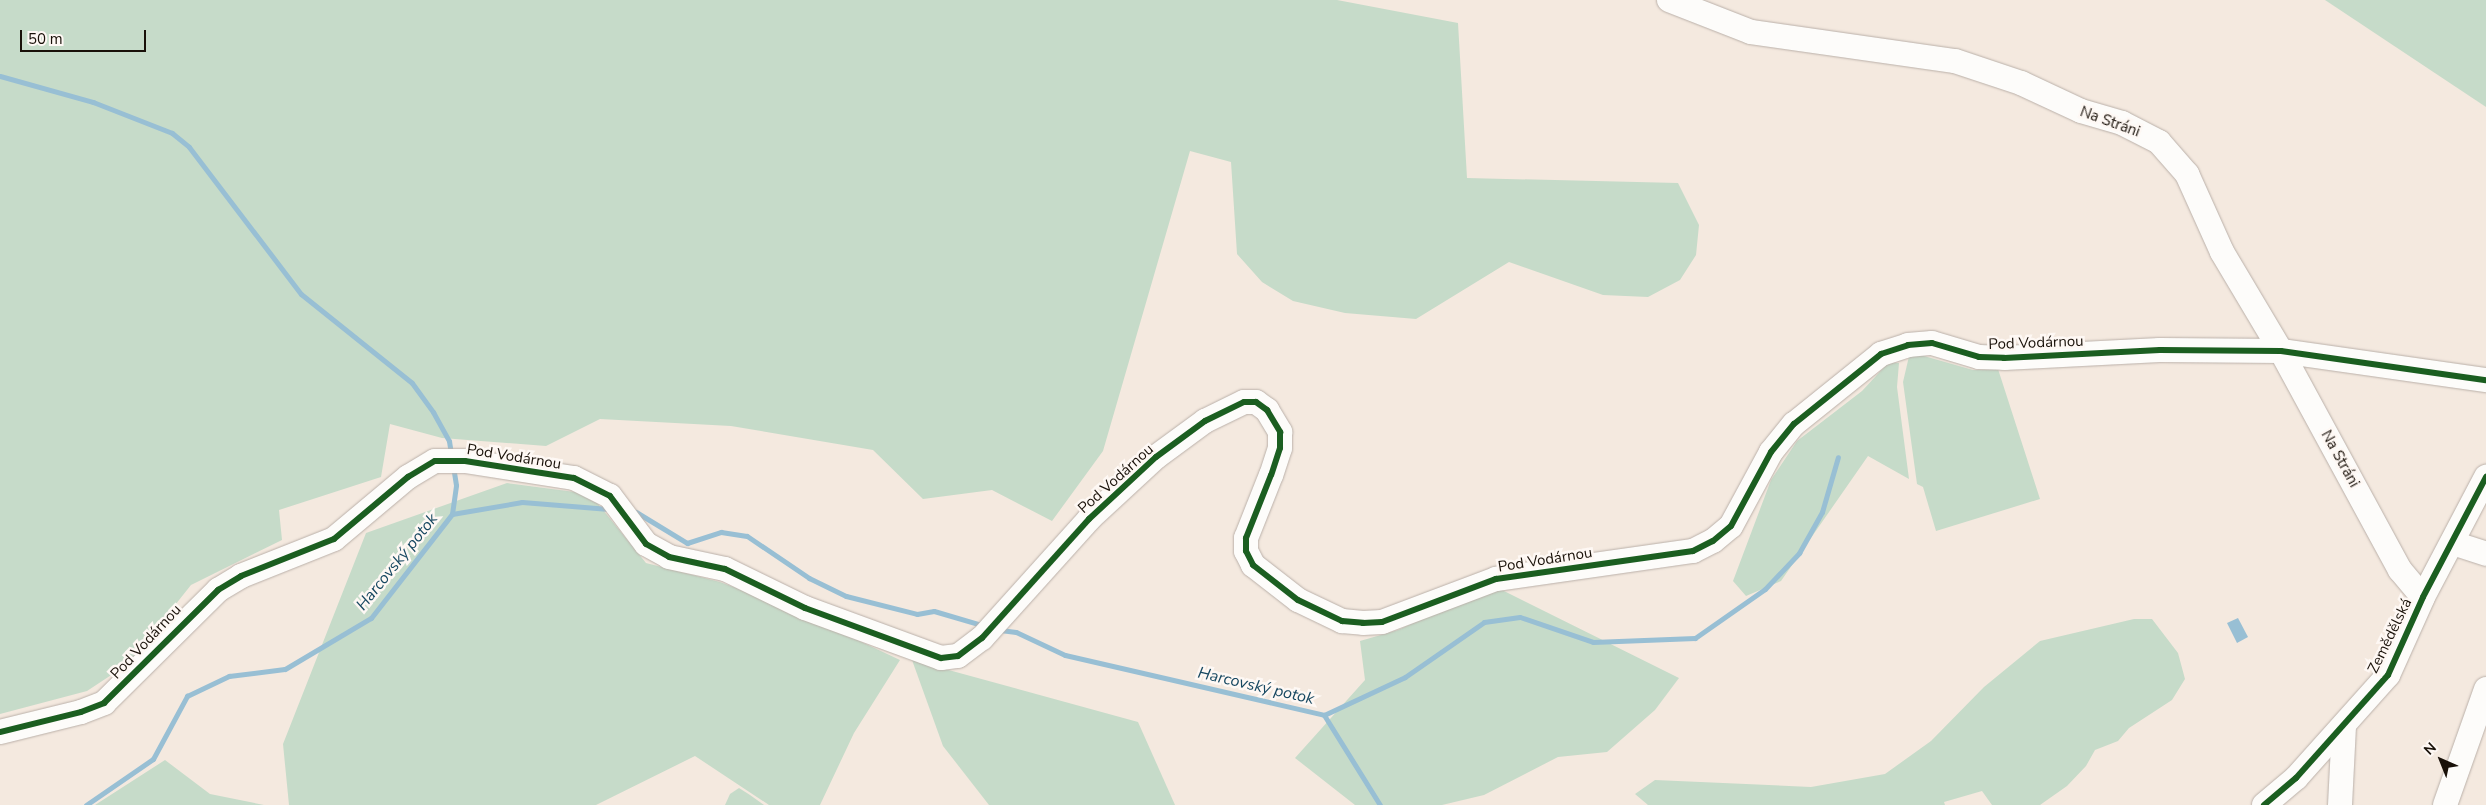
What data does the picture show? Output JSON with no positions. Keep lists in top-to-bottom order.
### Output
{
  "streets": {
    "street": ["Na Stráni", "Pod Vodárnou", "Zemědělská"]
  },
  "crossings": [
    ["Na Stráni", "Pod Vodárnou"],
    ["Na Stráni", "Zemědělská"]
  ],
  "water": ["Harcovský potok"],
  "scale_bar": "50 m",
  "north": "top left"
}
